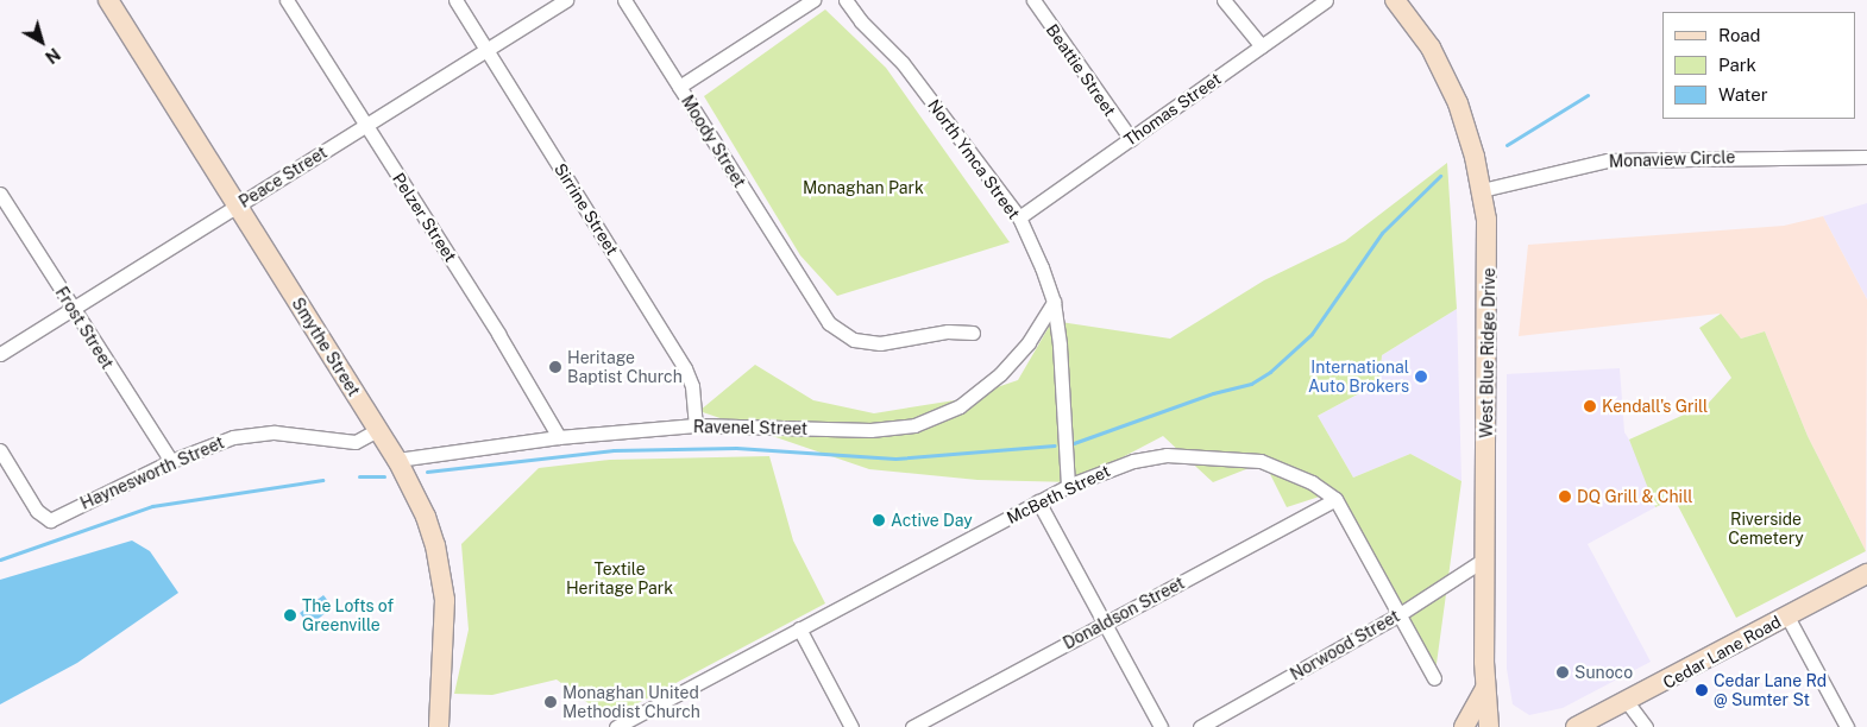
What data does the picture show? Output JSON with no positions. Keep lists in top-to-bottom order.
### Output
{
  "streets": {
    "main road": ["Smythe Street", "West Blue Ridge Drive", "Cedar Lane Road"],
    "street": [
      "Beattie Street",
      "Thomas Street",
      "Moody Street",
      "North Ymca Street",
      "Monaview Circle",
      "Peace Street",
      "Sirrine Street",
      "Pelzer Street",
      "Frost Street",
      "Ravenel Street",
      "Haynesworth Street",
      "McBeth Street",
      "Donaldson Street",
      "Norwood Street"
    ]
  },
  "crossings": [
    ["Beattie Street", "Thomas Street"],
    ["Thomas Street", "North Ymca Street"],
    ["North Ymca Street", "Ravenel Street"],
    ["North Ymca Street", "McBeth Street"],
    ["Monaview Circle", "West Blue Ridge Drive"],
    ["Peace Street", "Sirrine Street"],
    ["Peace Street", "Pelzer Street"],
    ["Peace Street", "Frost Street"],
    ["Peace Street", "Smythe Street"],
    ["Sirrine Street", "Ravenel Street"],
    ["Pelzer Street", "Ravenel Street"],
    ["Frost Street", "Haynesworth Street"],
    ["Smythe Street", "Ravenel Street"],
    ["Smythe Street", "Haynesworth Street"],
    ["West Blue Ridge Drive", "Norwood Street"],
    ["McBeth Street", "Donaldson Street"],
    ["McBeth Street", "Norwood Street"]
  ],
  "parks": ["Monaghan Park", "Riverside Cemetery", "Textile Heritage Park"],
  "places": [
    "Heritage Baptist Church",
    "International Auto Brokers",
    "Kendall's Grill",
    "DQ Grill & Chill",
    "Active Day",
    "The Lofts of Greenville",
    "Sunoco",
    "Cedar Lane Rd @ Sumter St",
    "Monaghan United Methodist Church"
  ],
  "legend": ["Road", "Park", "Water"],
  "north": "bottom right"
}
